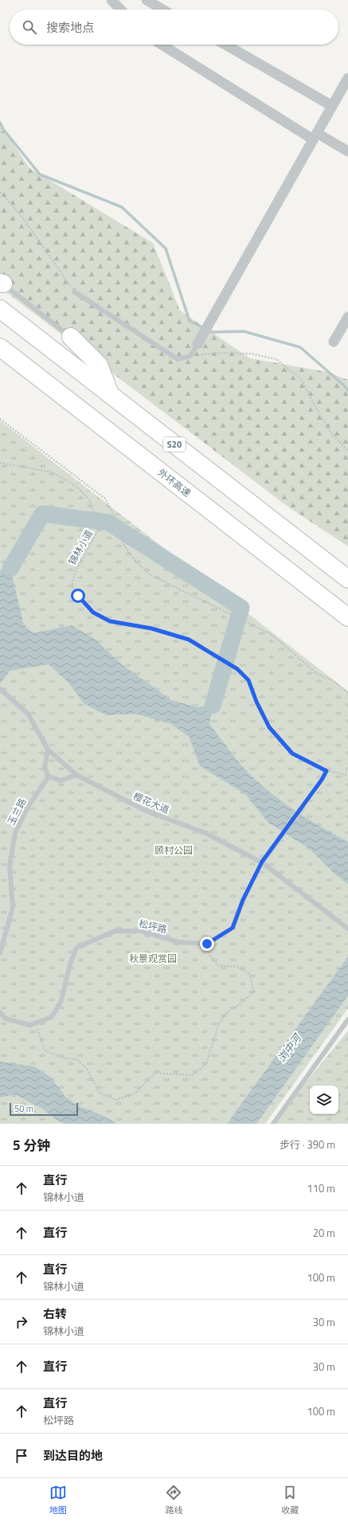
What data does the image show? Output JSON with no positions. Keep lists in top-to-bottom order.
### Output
{
  "streets": {
    "highway": ["S20", "外环高速"],
    "lane": ["樱花大道", "玉兰路", "松坪路"],
    "path": ["锦林小道"]
  },
  "water": ["浏中河"],
  "parks": ["顾村公园", "秋景观赏园"],
  "scale_bar": "50 m",
  "page": {
    "search": "搜索地点",
    "scale": "50 m",
    "heading": ["5 分钟", "步行 · 390 m"],
    "list": [
      ["直行", "锦林小道", "110 m"],
      ["直行", "20 m"],
      ["直行", "锦林小道", "100 m"],
      ["右转", "锦林小道", "30 m"],
      ["直行", "30 m"],
      ["直行", "松坪路", "100 m"],
      "到达目的地"
    ],
    "nav": ["地图", "路线", "收藏"]
  }
}
